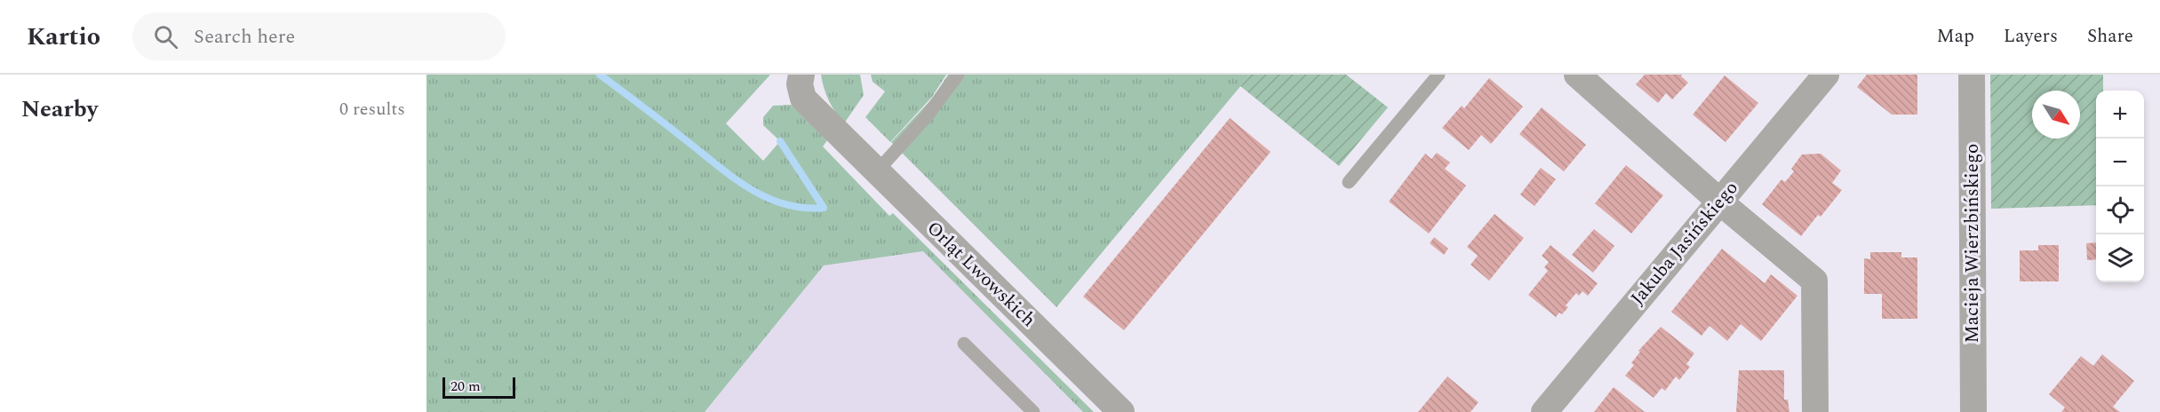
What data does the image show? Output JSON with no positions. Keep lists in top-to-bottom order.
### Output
{
  "streets": {
    "street": ["Jakuba Jasińskiego", "Macieja Wierzbińskiego", "Orląt Lwowskich"]
  },
  "scale_bar": "20 m",
  "north": "bottom right",
  "page": {
    "header": "Kartio",
    "search": "Search here",
    "nav": ["Map", "Layers", "Share"],
    "heading": ["Nearby", "0 results"],
    "map_buttons": ["+", "−"],
    "scale": "20 m"
  }
}
